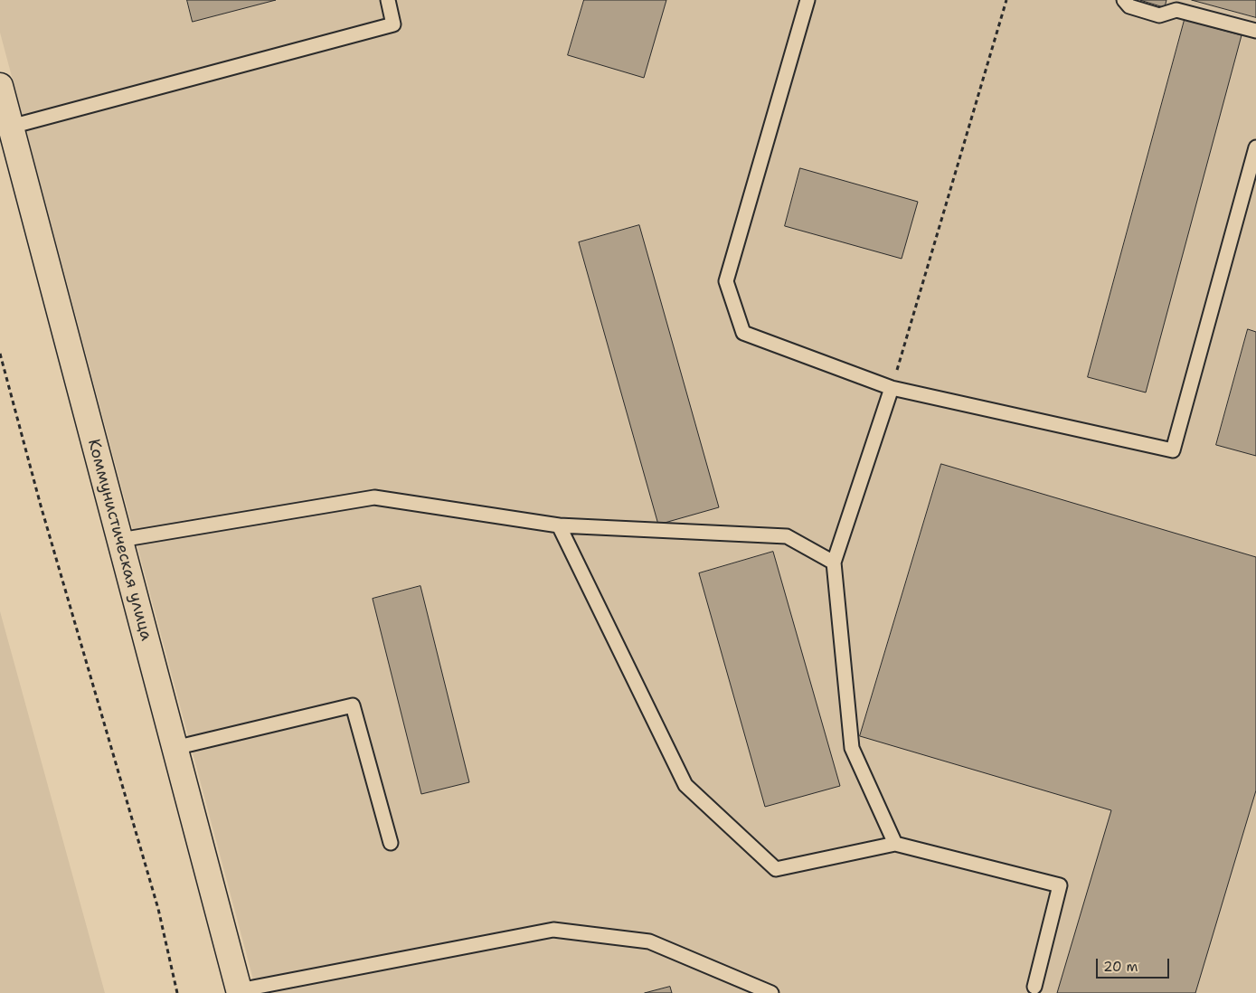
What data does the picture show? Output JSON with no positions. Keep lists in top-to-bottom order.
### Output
{
  "streets": {
    "main road": ["Коммунистическая улица"]
  },
  "scale_bar": "20 m"
}
